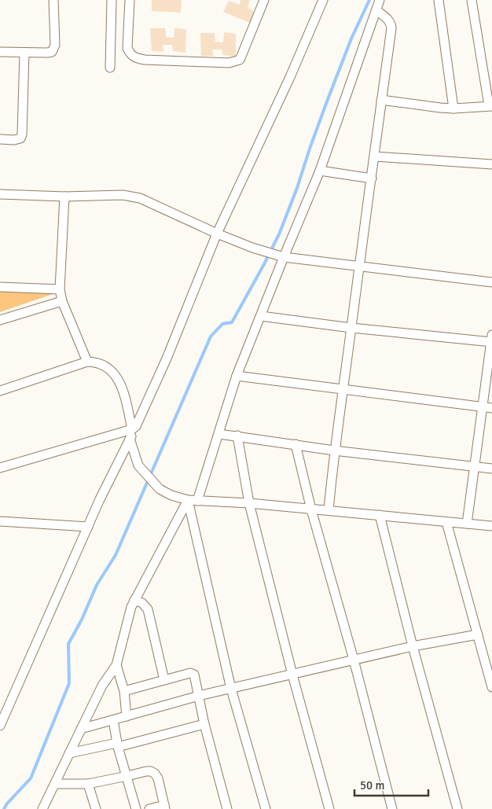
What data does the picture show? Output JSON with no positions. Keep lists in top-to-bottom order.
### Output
{
  "scale_bar": "50 m"
}
